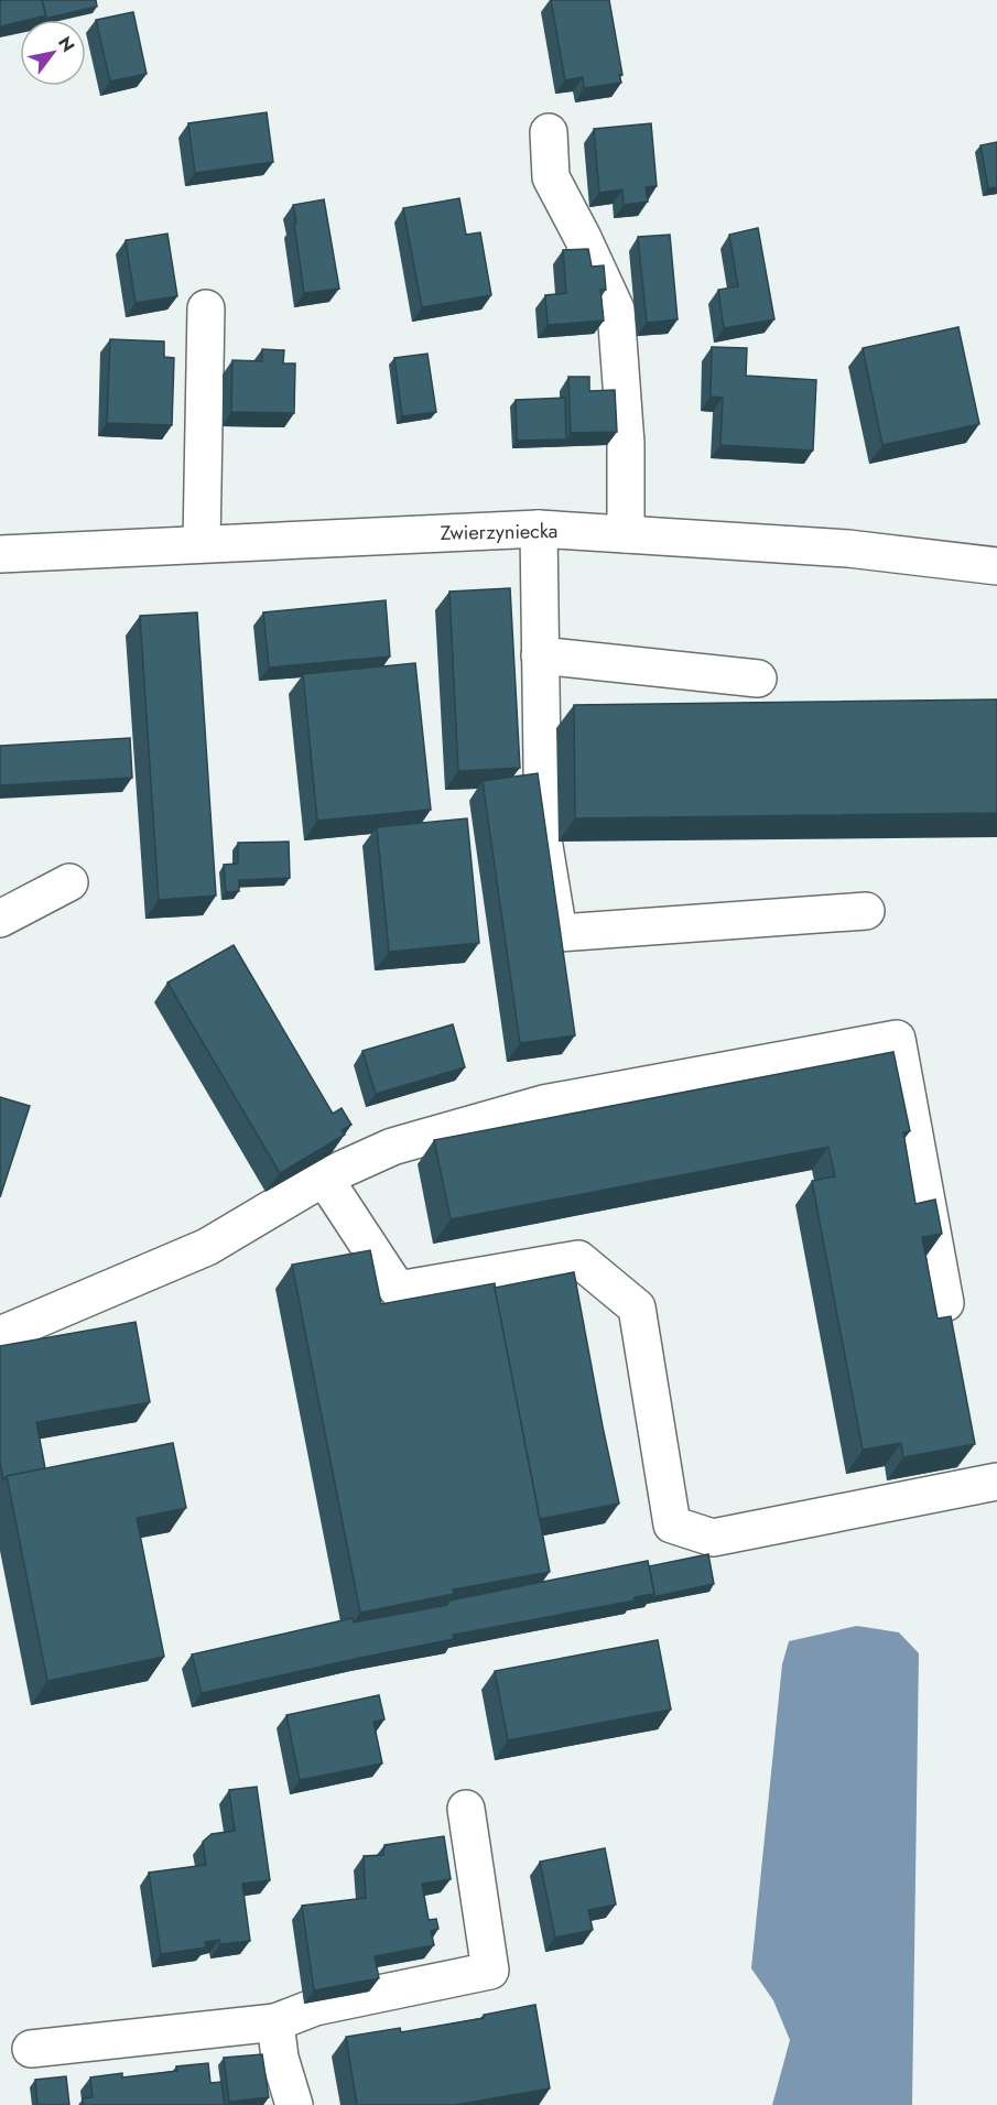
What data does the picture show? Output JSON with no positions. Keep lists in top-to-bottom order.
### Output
{
  "streets": {
    "street": ["Zwierzyniecka"]
  },
  "north": "top right"
}
